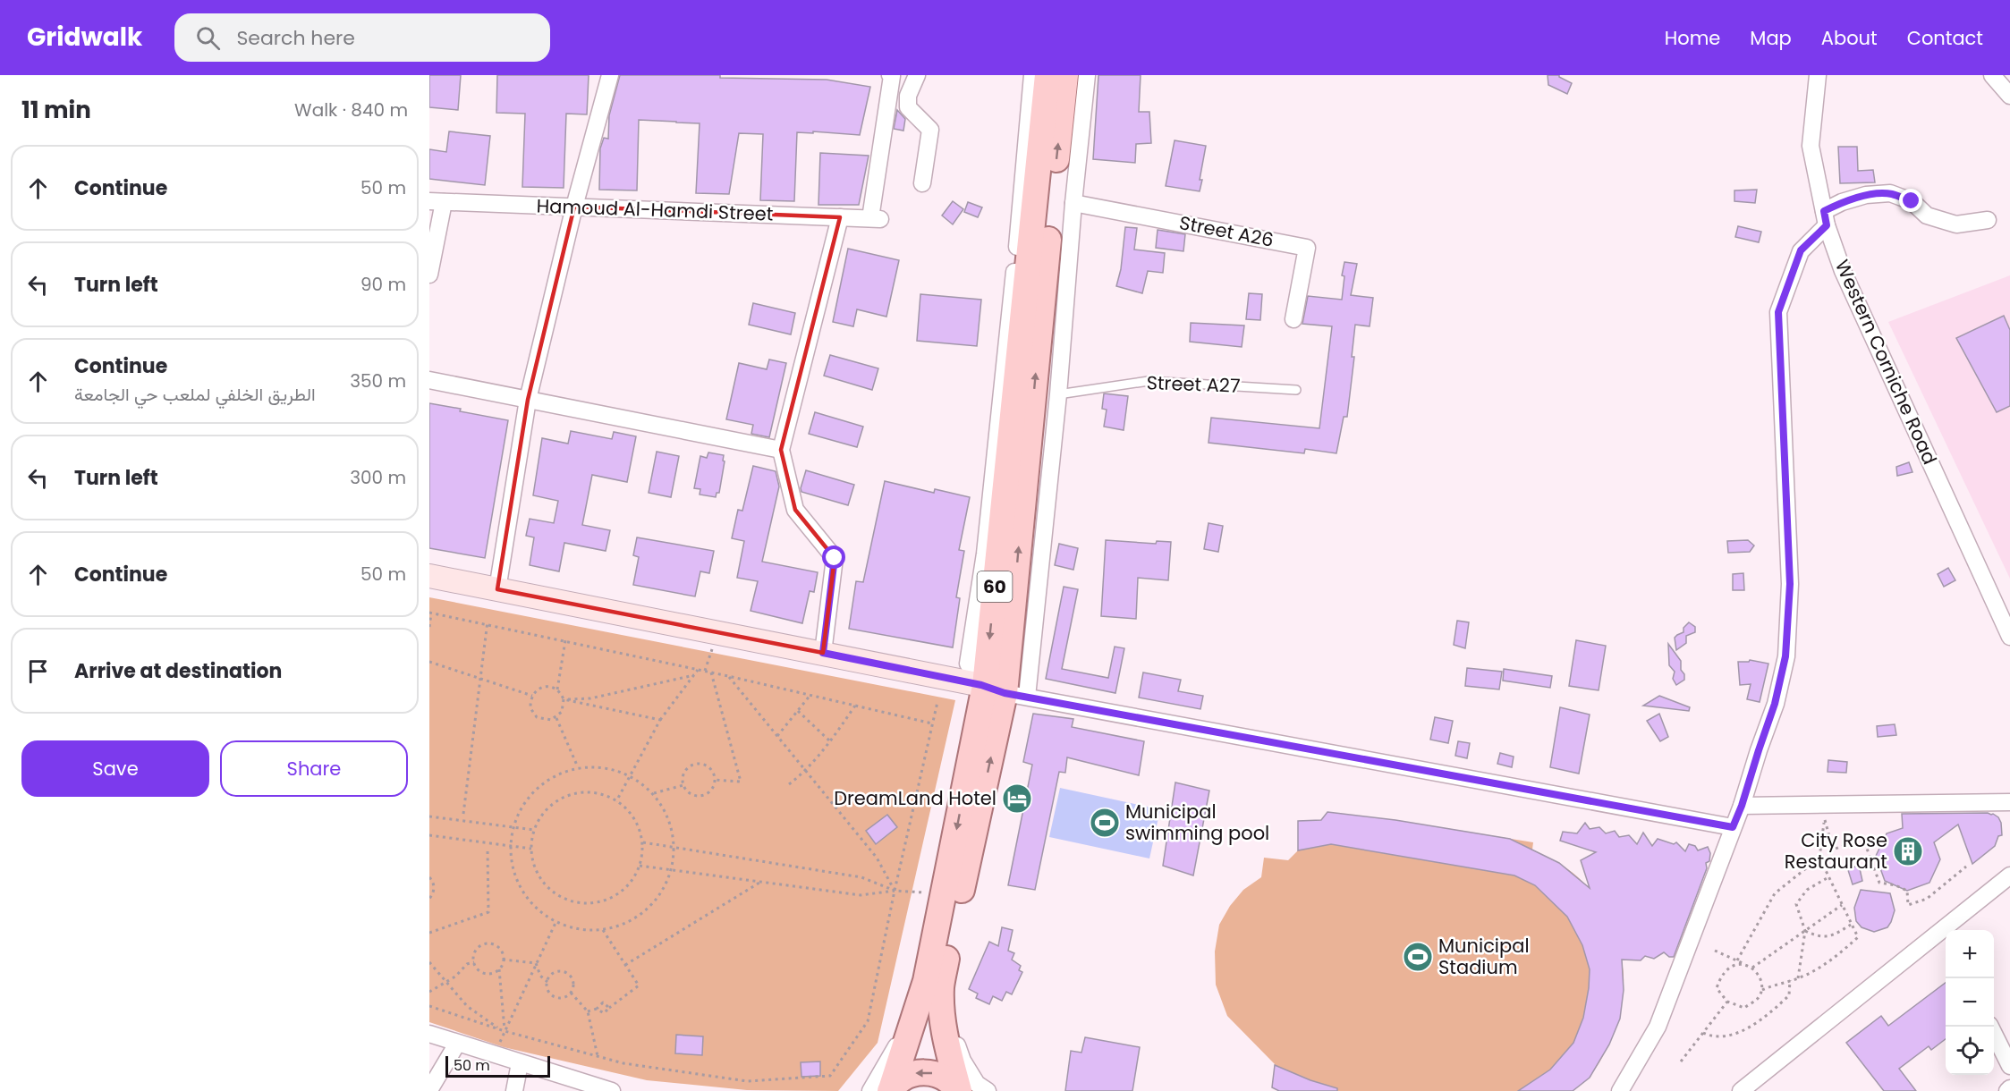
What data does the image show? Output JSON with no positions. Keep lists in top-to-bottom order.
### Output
{
  "streets": {
    "main road": ["60"],
    "street": ["Hamoud Al-Hamdi Street", "Street A26", "Western Corniche Road"],
    "lane": ["Street A27"]
  },
  "places": {
    "hotel": ["DreamLand Hotel"],
    "sports": ["Municipal swimming pool", "Municipal Stadium"],
    "building": ["City Rose Restaurant"]
  },
  "scale_bar": "50 m",
  "page": {
    "header": "Gridwalk",
    "search": "Search here",
    "nav": [
      "Home",
      "Map",
      "About",
      "Contact"
    ],
    "heading": ["11 min", "Walk · 840 m"],
    "list": [
      ["Continue", "50 m"],
      ["Turn left", "90 m"],
      ["Continue", "الطريق الخلفي لملعب حي الجامعة", "350 m"],
      ["Turn left", "300 m"],
      ["Continue", "50 m"],
      "Arrive at destination"
    ],
    "buttons": ["Save", "Share"],
    "map_buttons": ["+", "−"],
    "scale": "50 m"
  }
}
